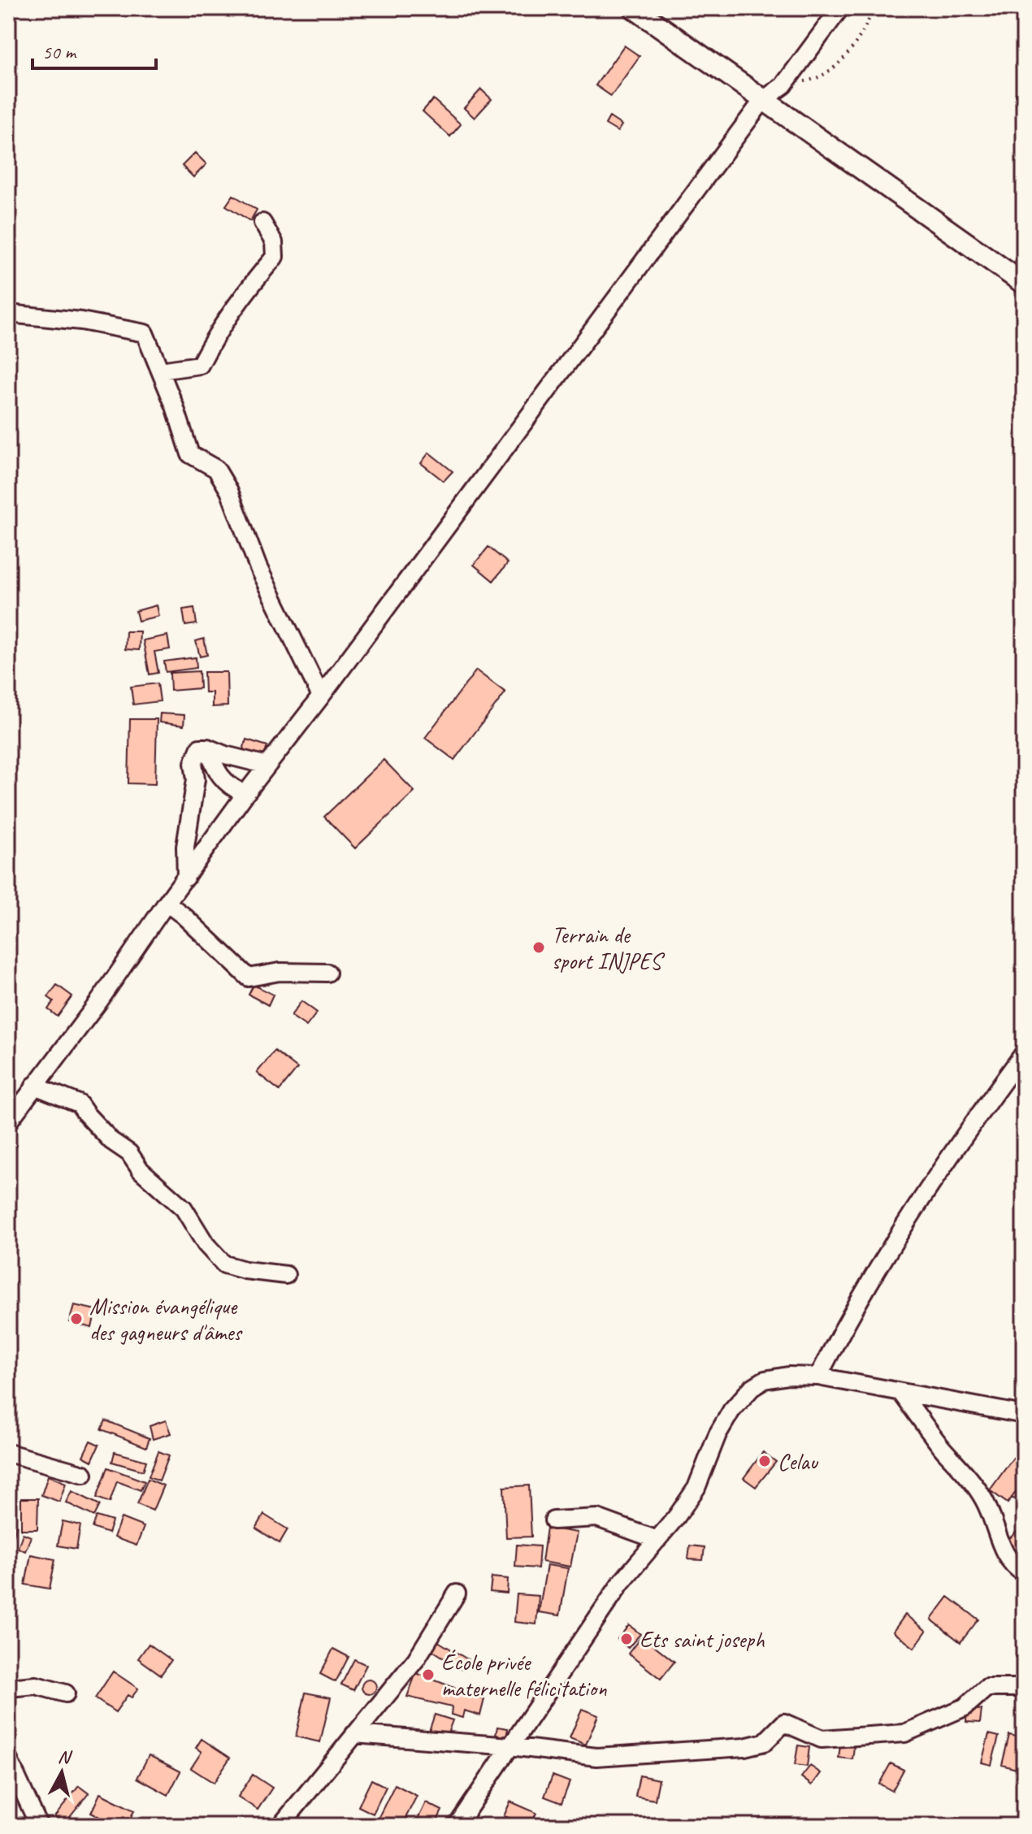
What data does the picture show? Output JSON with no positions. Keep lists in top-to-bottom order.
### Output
{
  "places": [
    "Terrain de sport INJPES",
    "Mission évangélique des gagneurs d'âmes",
    "Celau",
    "Ets saint joseph",
    "École privée maternelle félicitation"
  ],
  "scale_bar": "50 m",
  "north": "top"
}
